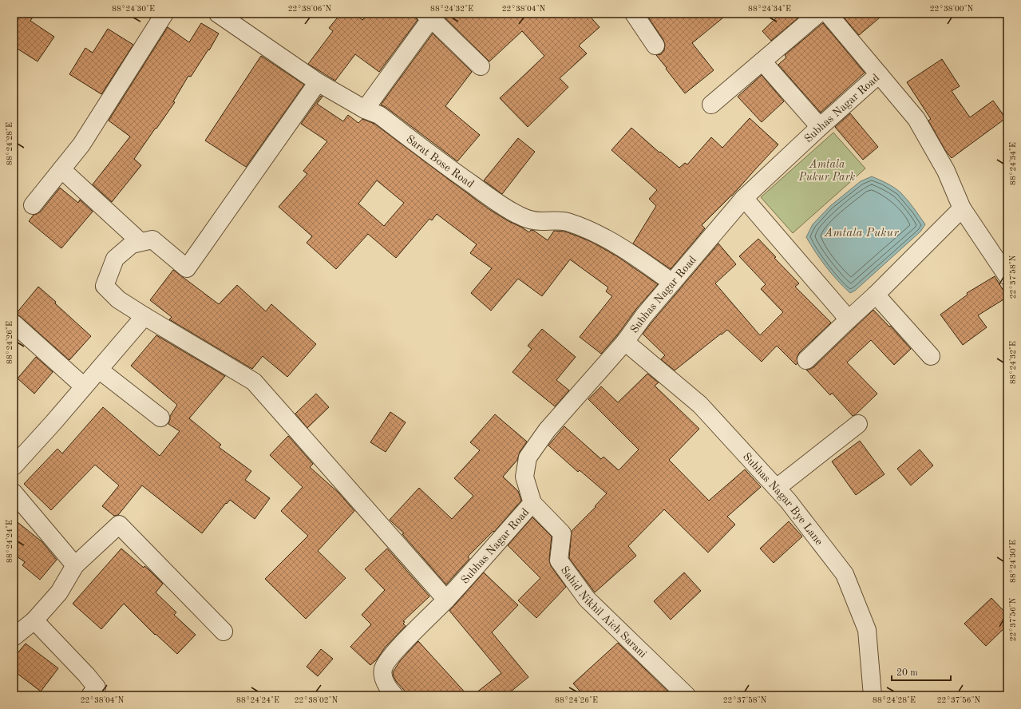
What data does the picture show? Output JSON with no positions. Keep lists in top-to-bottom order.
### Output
{
  "streets": {
    "street": [
      "Subhas Nagar Road",
      "Sarat Bose Road",
      "Subhas Nagar Bye Lane",
      "Sahid Nikhil Aich Sarani"
    ]
  },
  "crossings": [
    ["Subhas Nagar Road", "Sarat Bose Road"],
    ["Subhas Nagar Road", "Subhas Nagar Bye Lane"],
    ["Subhas Nagar Road", "Sahid Nikhil Aich Sarani"]
  ],
  "water": ["Amtala Pukur"],
  "parks": ["Amtala Pukur Park"],
  "scale_bar": "20 m",
  "coordinates": [
    "88°24'30\"E",
    "22°38'06\"N",
    "88°24'32\"E",
    "22°38'04\"N",
    "88°24'34\"E",
    "22°38'00\"N",
    "88°24'28\"E",
    "22°37'58\"N",
    "88°24'26\"E",
    "88°24'24\"E",
    "22°37'56\"N",
    "22°38'02\"N"
  ]
}
